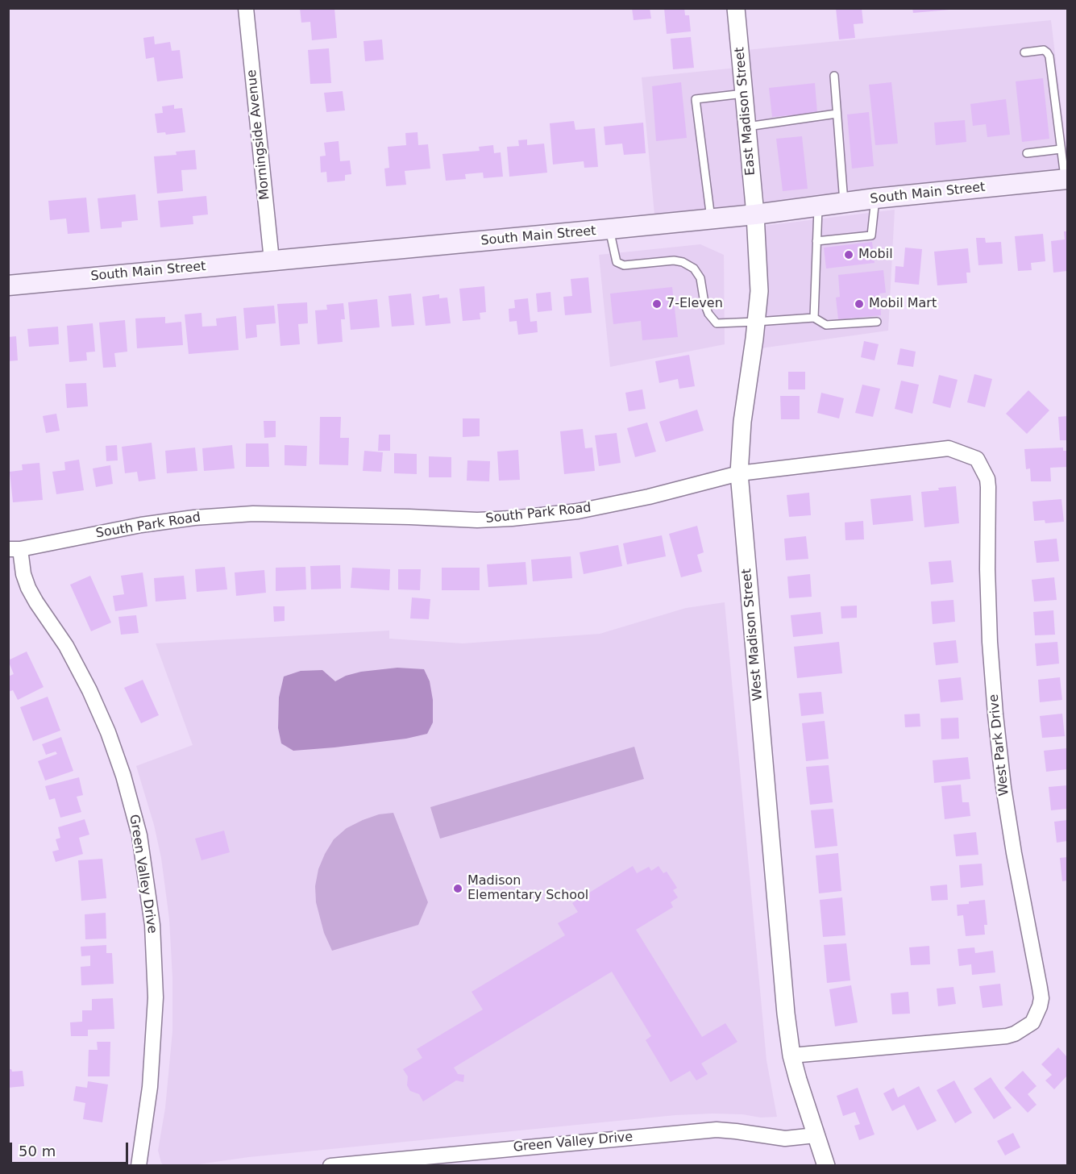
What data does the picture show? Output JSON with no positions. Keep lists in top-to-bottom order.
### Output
{
  "streets": {
    "main road": ["South Main Street"],
    "street": [
      "East Madison Street",
      "Morningside Avenue",
      "South Park Road",
      "West Madison Street",
      "West Park Drive",
      "Green Valley Drive"
    ]
  },
  "crossings": [
    ["East Madison Street", "South Main Street"],
    ["East Madison Street", "West Madison Street"],
    ["Morningside Avenue", "South Main Street"],
    ["South Main Street", "West Madison Street"],
    ["South Park Road", "West Madison Street"],
    ["South Park Road", "West Park Drive"],
    ["South Park Road", "Green Valley Drive"],
    ["West Madison Street", "West Park Drive"],
    ["West Madison Street", "Green Valley Drive"]
  ],
  "places": [
    "Mobil",
    "7-Eleven",
    "Mobil Mart",
    "Madison Elementary School"
  ],
  "scale_bar": "50 m"
}
